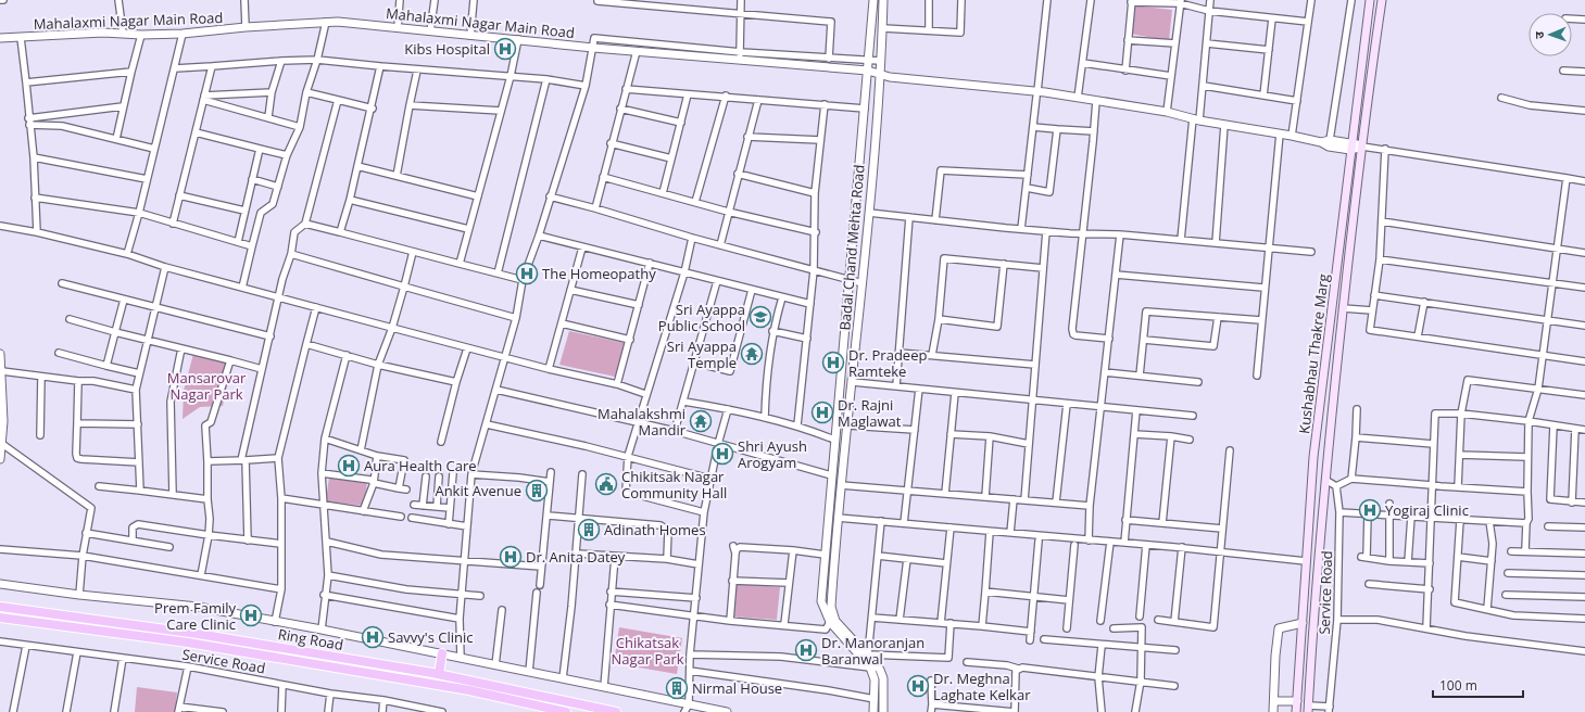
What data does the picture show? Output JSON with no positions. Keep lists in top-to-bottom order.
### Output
{
  "streets": {
    "main road": ["Kushabhau Thakre Marg", "Ring Road"],
    "street": ["Mahalaxmi Nagar Main Road", "Badal Chand Mehta Road", "Service Road"]
  },
  "crossings": [
    ["Mahalaxmi Nagar Main Road", "Badal Chand Mehta Road"],
    ["Mahalaxmi Nagar Main Road", "Kushabhau Thakre Marg"]
  ],
  "parks": ["Mansarovar Nagar Park", "Chikatsak Nagar Park"],
  "places": {
    "hospital": [
      "Kibs Hospital",
      "The Homeopathy",
      "Dr. Pradeep Ramteke",
      "Dr. Rajni Maglawat",
      "Shri Ayush Arogyam",
      "Aura Health Care",
      "Yogiraj Clinic",
      "Dr. Anita Datey",
      "Prem Family Care Clinic",
      "Savvy's Clinic",
      "Dr. Manoranjan Baranwal",
      "Dr. Meghna Laghate Kelkar"
    ],
    "school or university": ["Sri Ayappa Public School"],
    "temple": ["Sri Ayappa Temple", "Mahalakshmi Mandir"],
    "public building": ["Chikitsak Nagar Community Hall"],
    "building": ["Ankit Avenue", "Adinath Homes", "Nirmal House"]
  },
  "scale_bar": "100 m",
  "north": "left"
}
